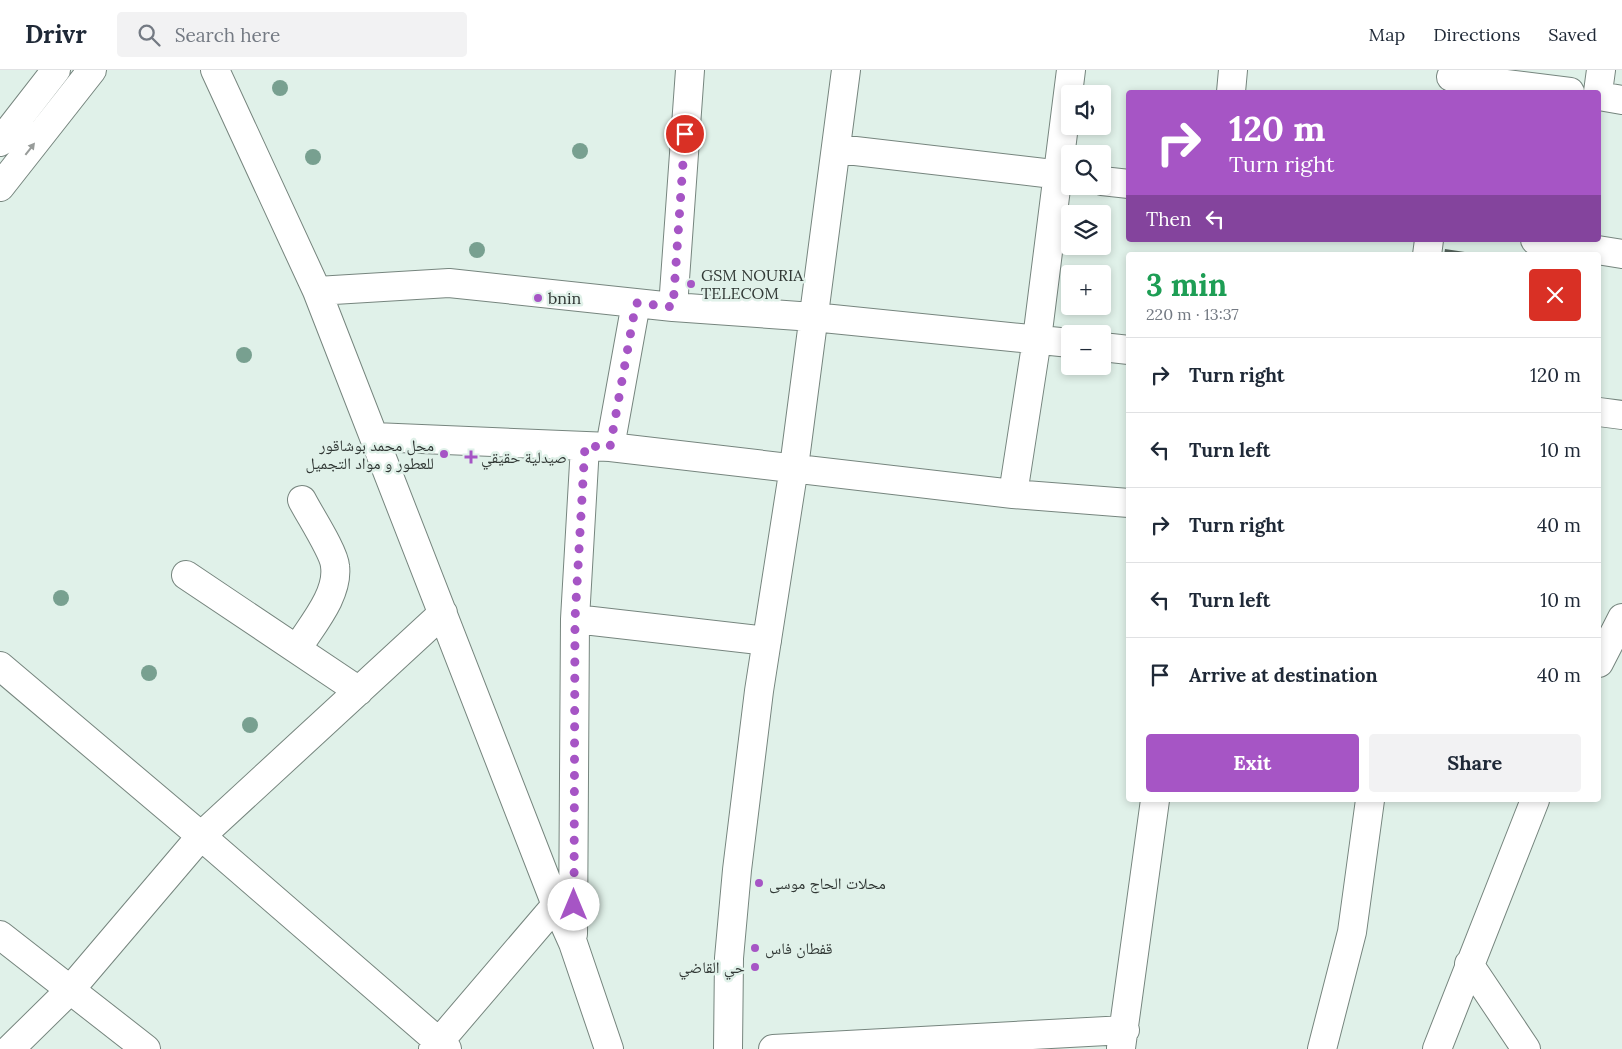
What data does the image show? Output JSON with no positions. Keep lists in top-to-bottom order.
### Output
{
  "places": {
    "other": [
      "GSM NOURIA TELECOM",
      "bnin",
      "محل محمد بوشاقور للعطور و مواد التجميل",
      "محلات الحاج موسى",
      "قفطان فاس",
      "حي القاضي"
    ],
    "health": ["صيدلية حقيقي"]
  },
  "page": {
    "header": "Drivr",
    "search": "Search here",
    "nav": ["Map", "Directions", "Saved"],
    "map_buttons": ["+", "−"],
    "turn": ["120 m", "Turn right"],
    "then": "Then",
    "heading": ["3 min", "220 m · 13:37"],
    "list": [
      {
        "name": "Turn right",
        "value": "120 m"
      },
      {
        "name": "Turn left",
        "value": "10 m"
      },
      {
        "name": "Turn right",
        "value": "40 m"
      },
      {
        "name": "Turn left",
        "value": "10 m"
      },
      {
        "name": "Arrive at destination",
        "value": "40 m"
      }
    ],
    "buttons": ["Exit", "Share"]
  }
}
